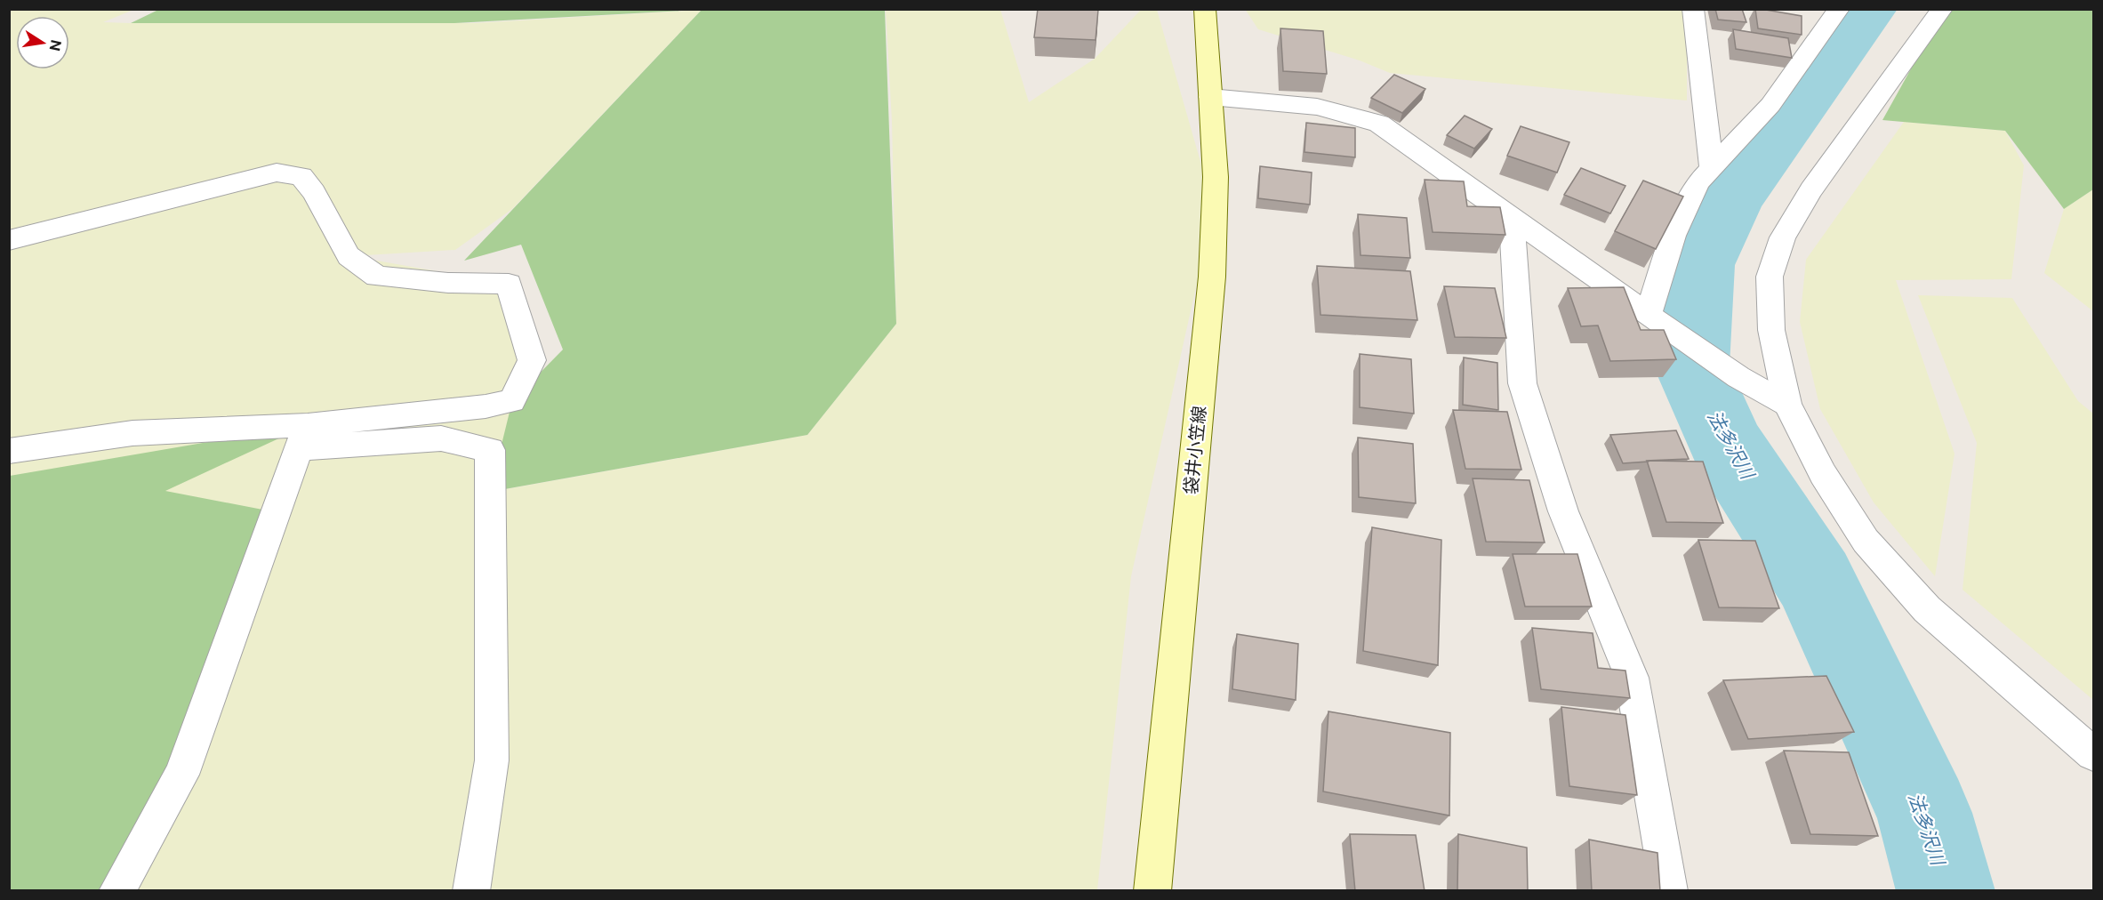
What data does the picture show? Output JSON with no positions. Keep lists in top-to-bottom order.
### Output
{
  "streets": {
    "main road": ["袋井小笠線"]
  },
  "water": ["法多沢川"],
  "north": "right"
}
